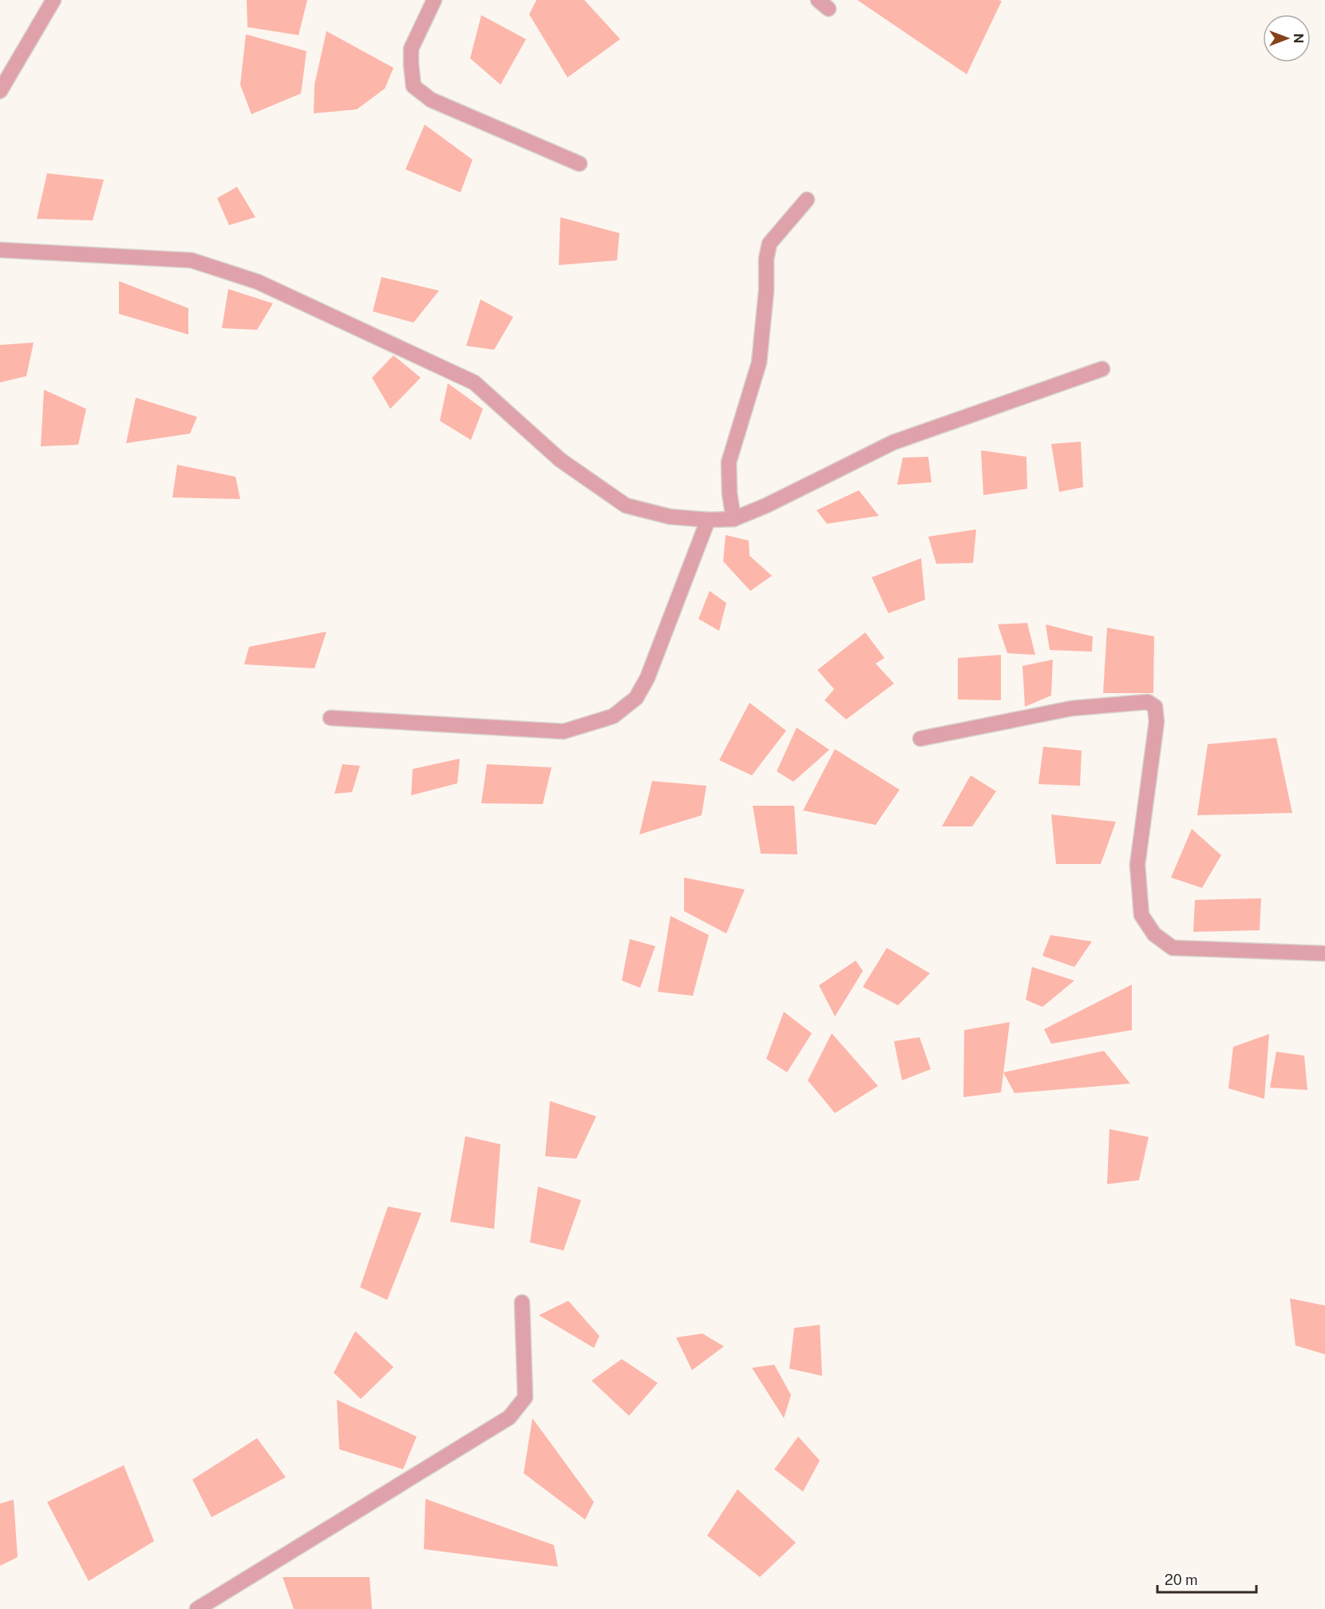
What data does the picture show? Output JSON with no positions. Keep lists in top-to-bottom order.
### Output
{
  "scale_bar": "20 m",
  "north": "right"
}
